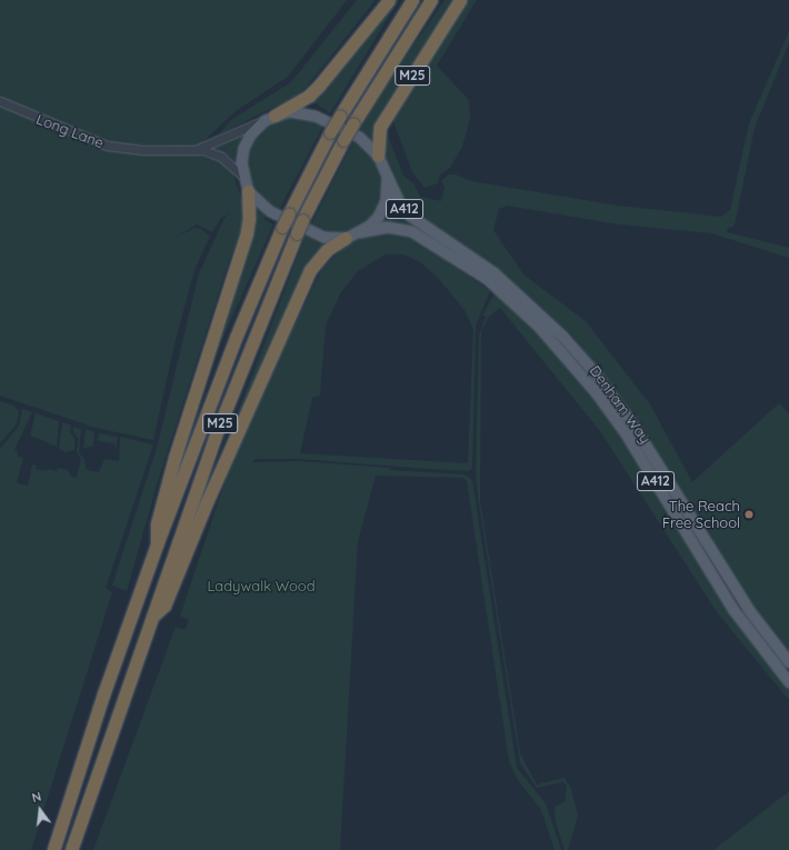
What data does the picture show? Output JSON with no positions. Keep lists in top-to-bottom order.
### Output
{
  "streets": {
    "highway": ["M25"],
    "main road": ["A412", "Denham Way"],
    "street": ["Long Lane"]
  },
  "crossings": [
    ["M25", "Long Lane"],
    ["M25", "Denham Way"],
    ["Long Lane", "Denham Way"]
  ],
  "parks": ["Ladywalk Wood"],
  "places": ["The Reach Free School"],
  "north": "top"
}
